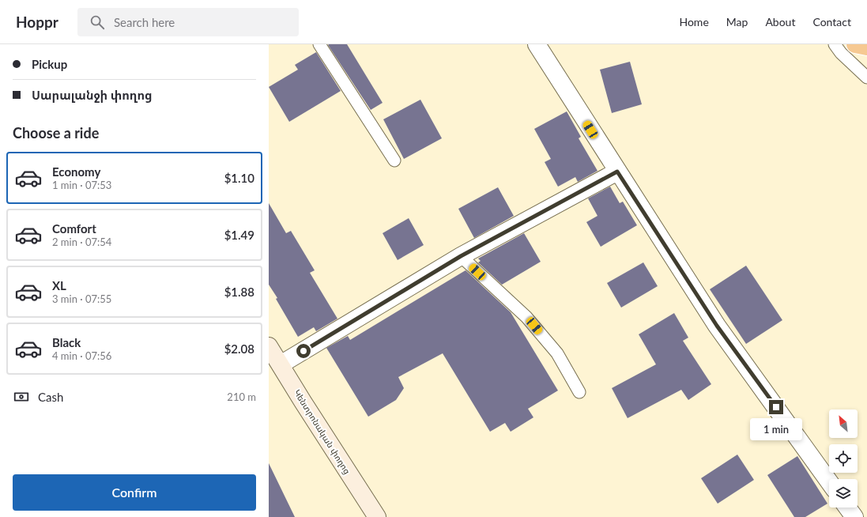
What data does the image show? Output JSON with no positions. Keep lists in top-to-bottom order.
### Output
{
  "streets": {
    "main road": ["Կենտրոնական փողոց"]
  },
  "north": "top left",
  "page": {
    "header": "Hoppr",
    "search": "Search here",
    "nav": [
      "Home",
      "Map",
      "About",
      "Contact"
    ],
    "banner": ["Pickup", "Սարալանջի փողոց"],
    "heading": "Choose a ride",
    "list": [
      {
        "name": "Economy",
        "note": "1 min · 07:53",
        "value": "$1.10"
      },
      {
        "name": "Comfort",
        "note": "2 min · 07:54",
        "value": "$1.49"
      },
      {
        "name": "XL",
        "note": "3 min · 07:55",
        "value": "$1.88"
      },
      {
        "name": "Black",
        "note": "4 min · 07:56",
        "value": "$2.08"
      }
    ],
    "pay": ["Cash", "210 m"],
    "bubble": "1 min",
    "buttons": "Confirm"
  }
}
